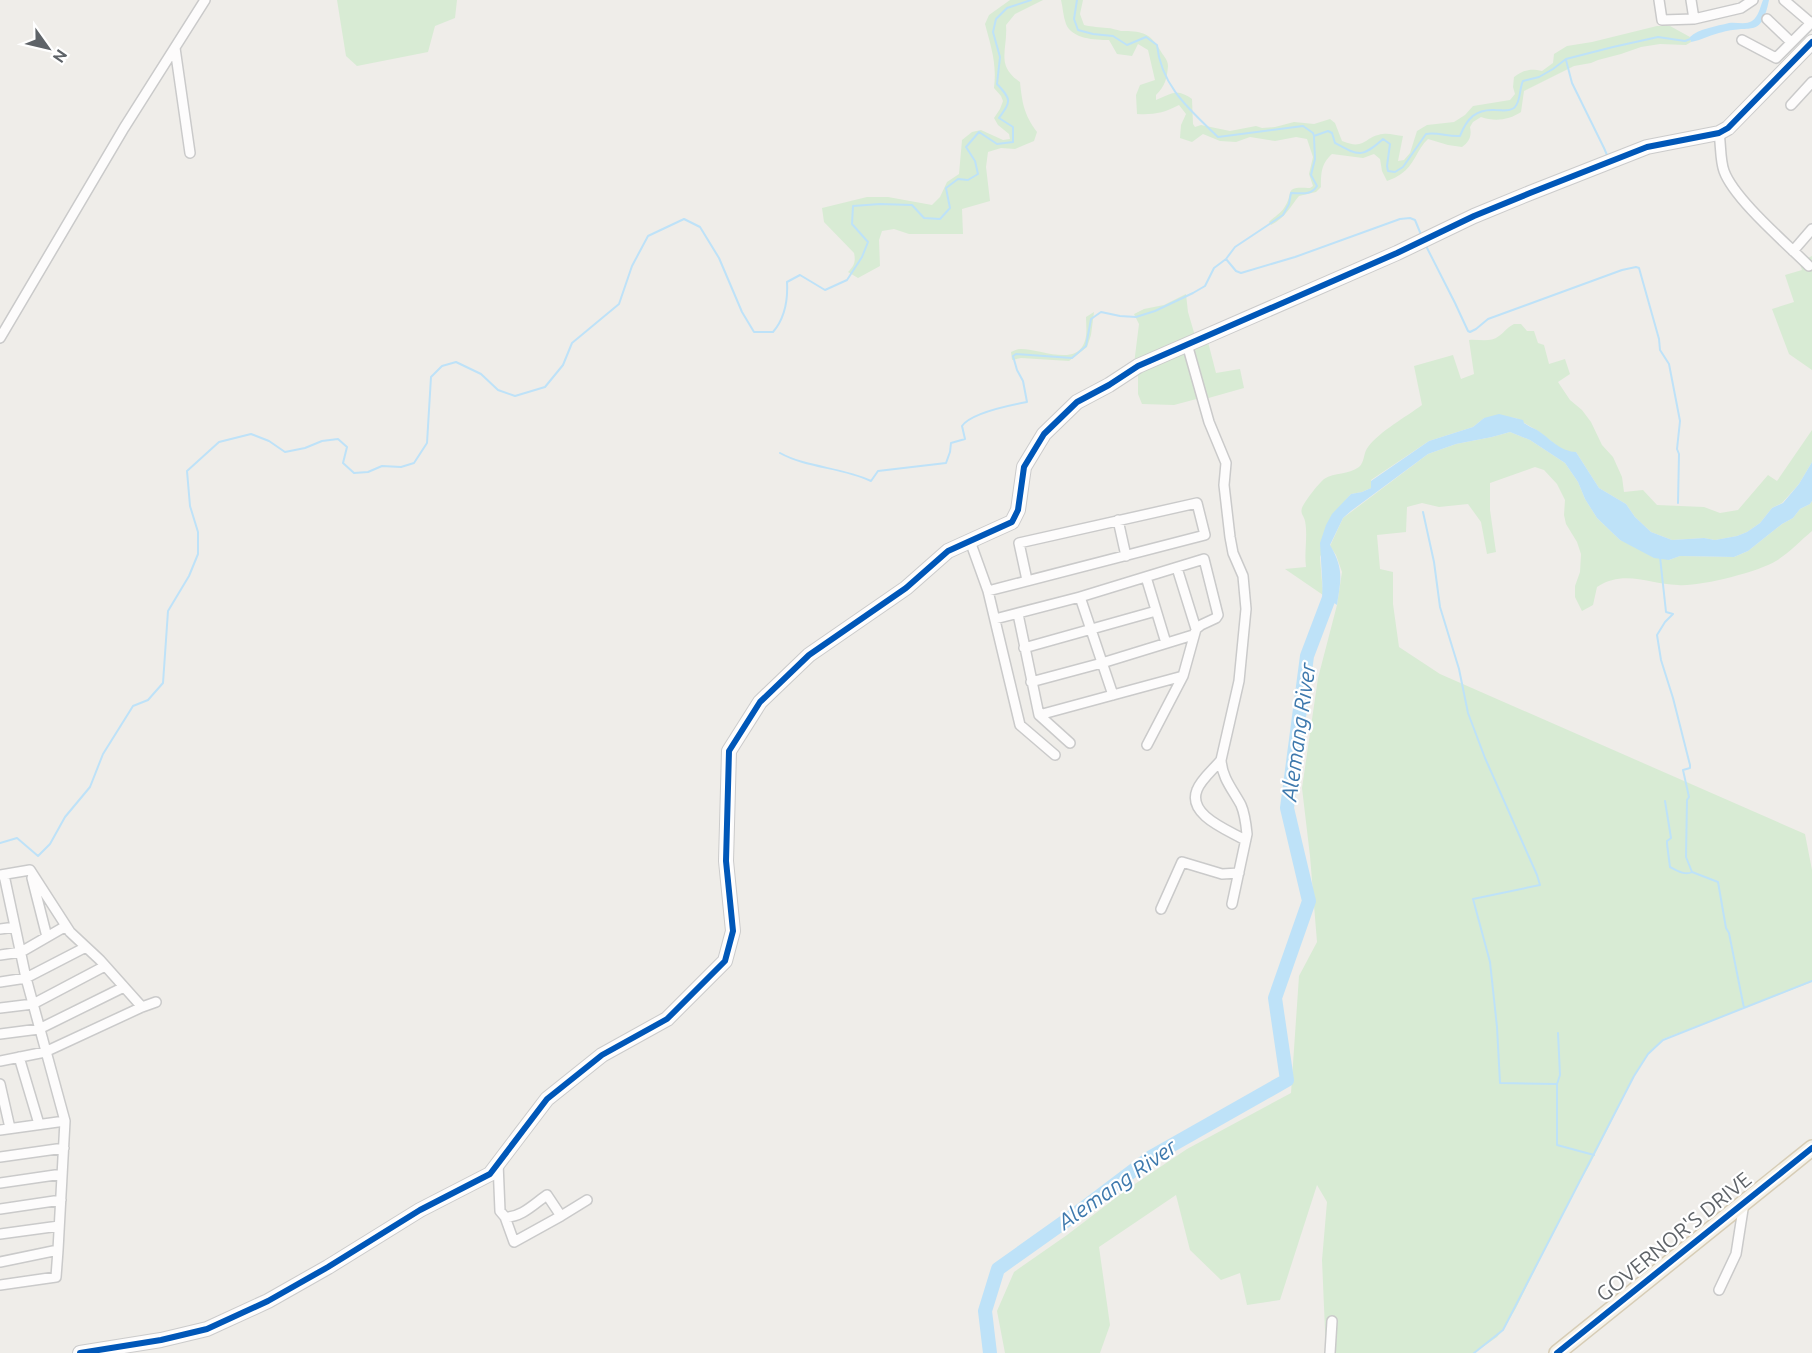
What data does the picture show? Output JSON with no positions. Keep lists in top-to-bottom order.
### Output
{
  "streets": {
    "main road": ["GOVERNOR'S DRIVE"]
  },
  "water": ["Alemang River"],
  "north": "bottom right"
}
